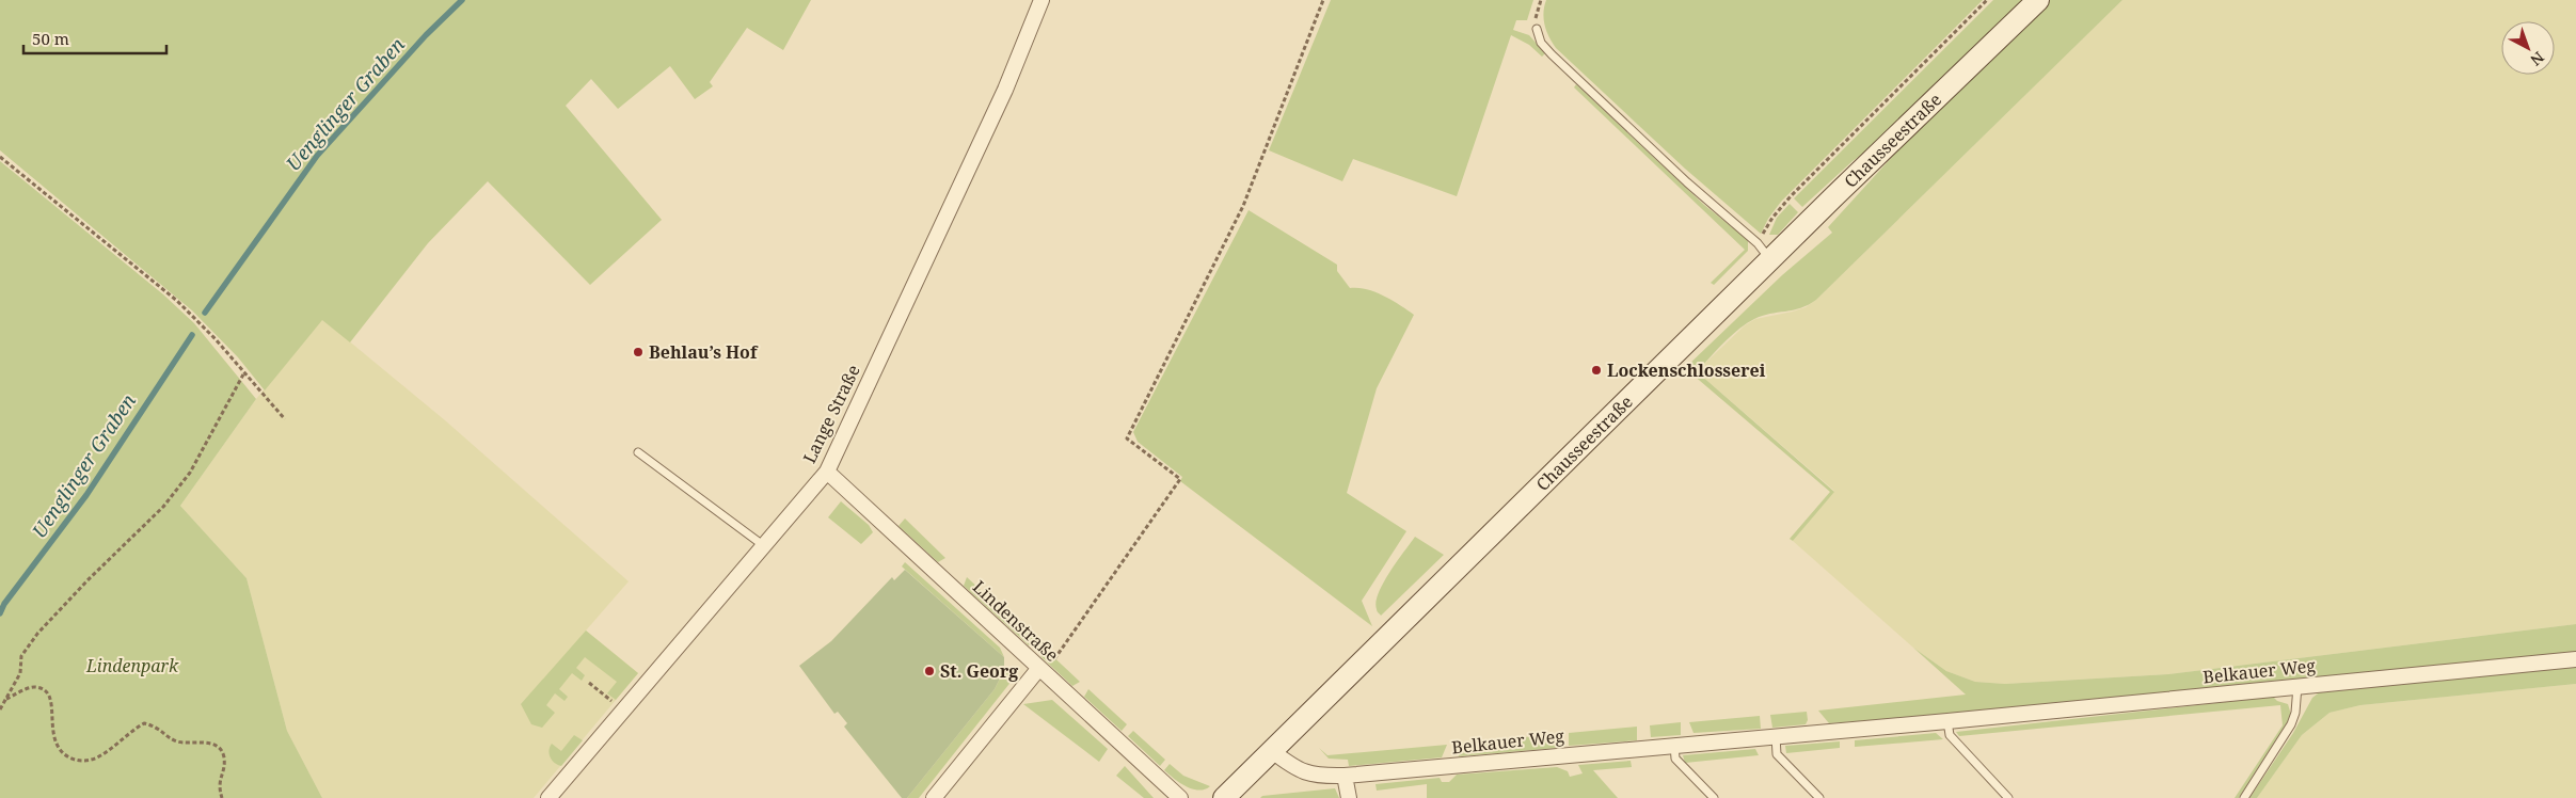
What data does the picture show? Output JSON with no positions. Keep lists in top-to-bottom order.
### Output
{
  "streets": {
    "main road": ["Chausseestraße"],
    "street": ["Lange Straße", "Lindenstraße", "Belkauer Weg"]
  },
  "crossings": [
    ["Chausseestraße", "Belkauer Weg"],
    ["Lange Straße", "Lindenstraße"]
  ],
  "water": ["Uenglinger Graben"],
  "parks": ["Lindenpark"],
  "places": ["Behlau’s Hof", "Lockenschlosserei", "St. Georg"],
  "scale_bar": "50 m",
  "north": "bottom right"
}
